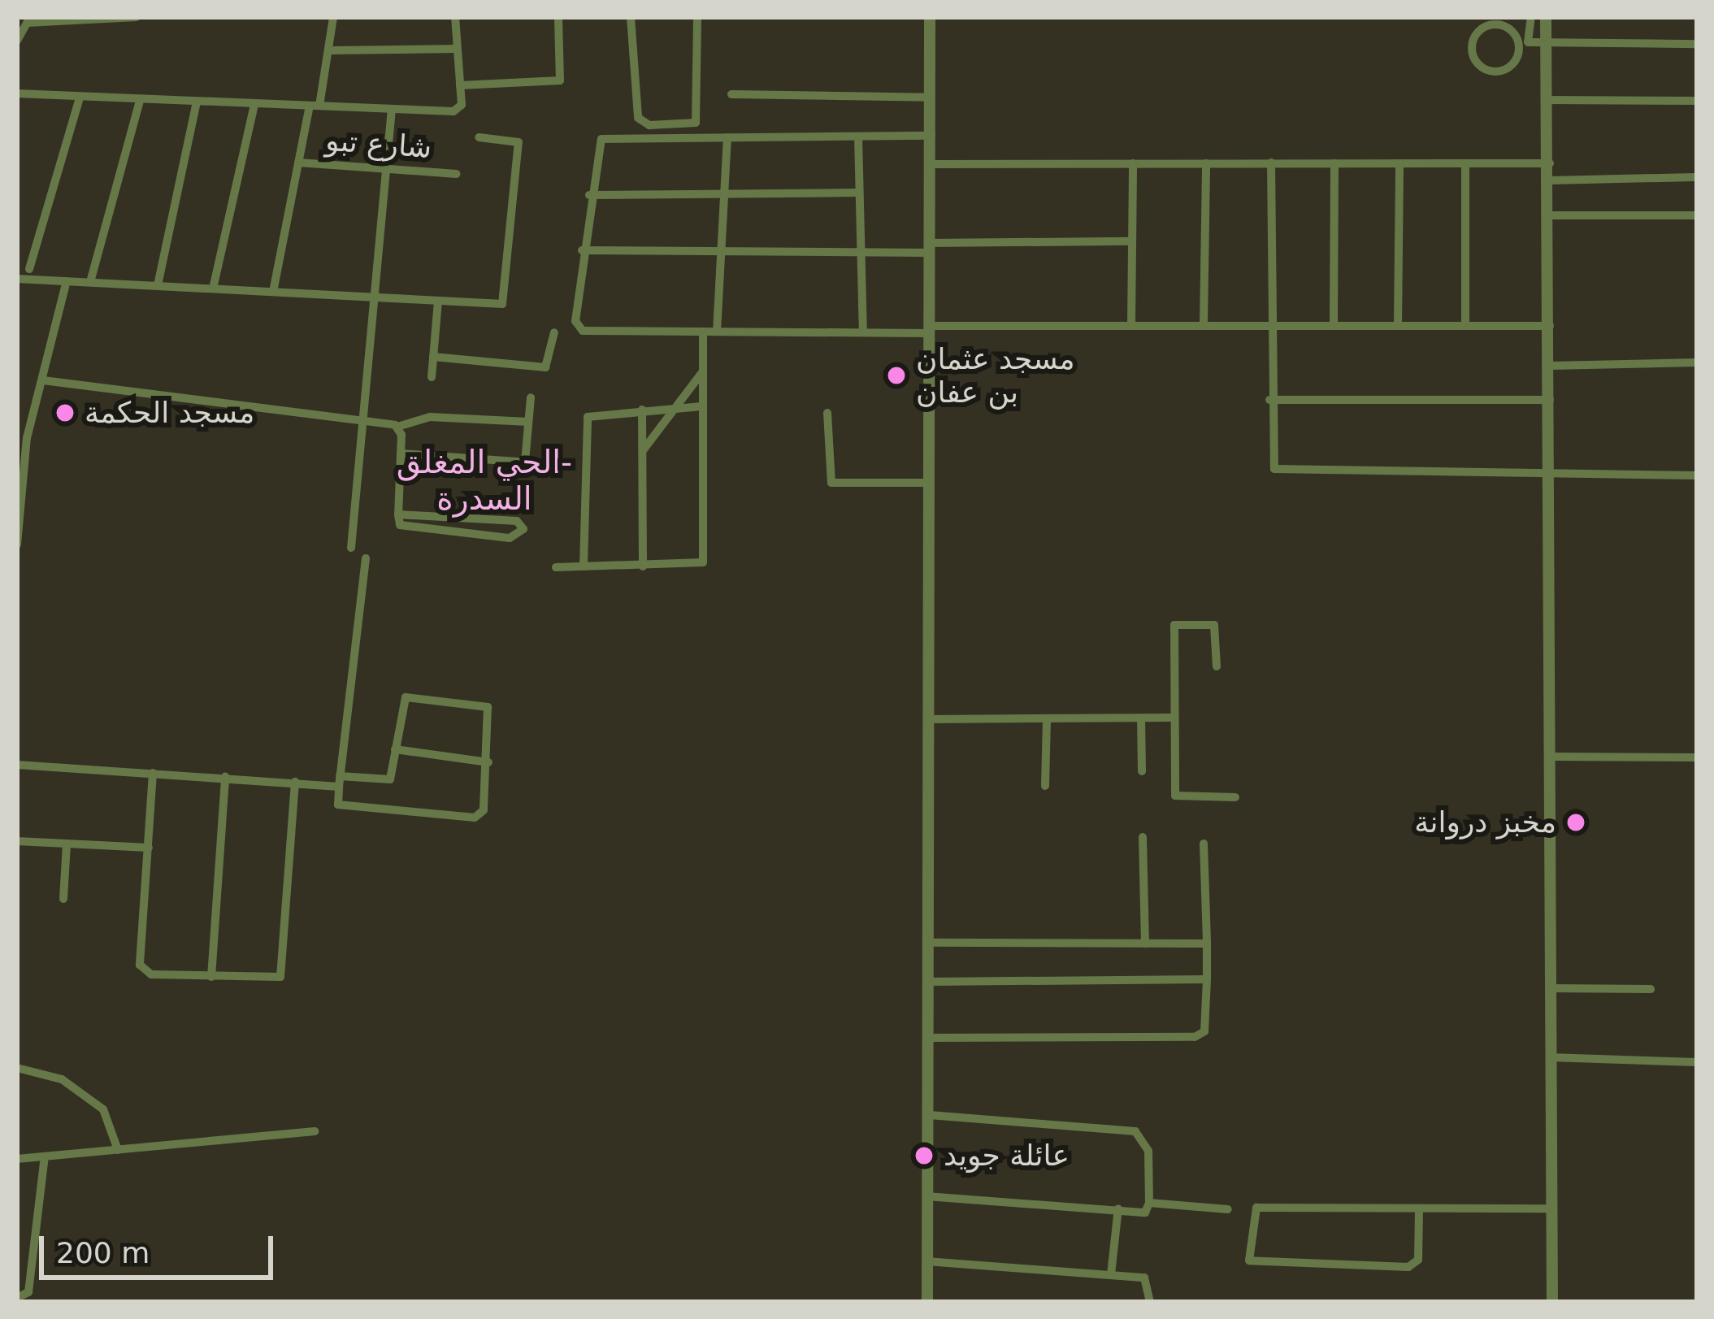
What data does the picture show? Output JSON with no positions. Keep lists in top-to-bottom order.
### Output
{
  "streets": {
    "street": ["شارع تبو"]
  },
  "districts": ["الحي المغلق- السدرة"],
  "places": [
    "مسجد عثمان بن عفان",
    "مسجد الحكمة",
    "مخبز دروانة",
    "عائلة جويد"
  ],
  "scale_bar": "200 m"
}
